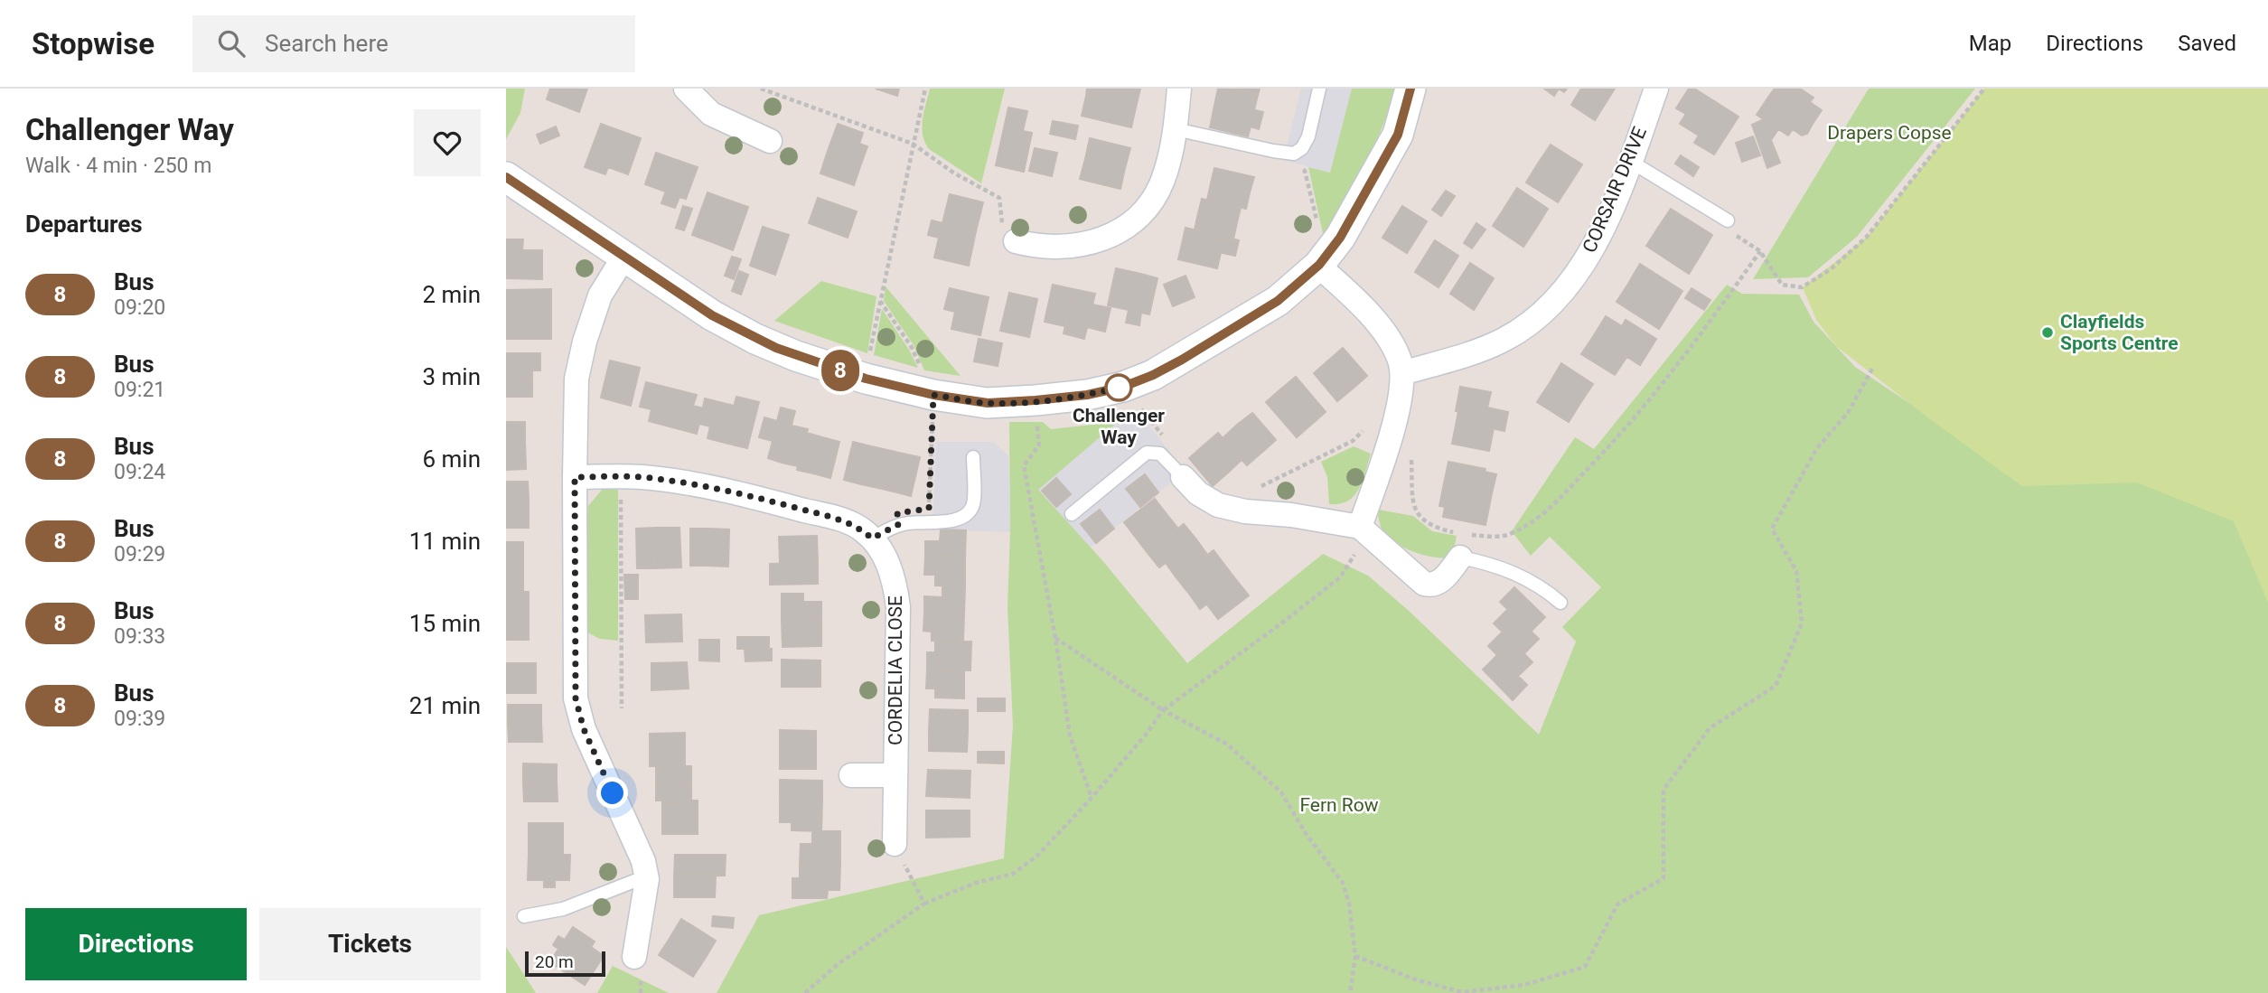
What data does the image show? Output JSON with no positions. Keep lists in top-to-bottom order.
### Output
{
  "streets": {
    "street": ["CORSAIR DRIVE", "CORDELIA CLOSE"]
  },
  "parks": ["Drapers Copse", "Fern Row"],
  "places": ["Clayfields Sports Centre", "Challenger Way"],
  "lines": ["bus line 8"],
  "scale_bar": "20 m",
  "page": {
    "header": "Stopwise",
    "search": "Search here",
    "nav": ["Map", "Directions", "Saved"],
    "heading": [
      ["Challenger Way", "Walk · 4 min · 250 m"],
      "Departures"
    ],
    "on_map": "8",
    "list": [
      {
        "mark": "8",
        "name": "Bus",
        "note": "09:20",
        "value": "2 min"
      },
      {
        "mark": "8",
        "name": "Bus",
        "note": "09:21",
        "value": "3 min"
      },
      {
        "mark": "8",
        "name": "Bus",
        "note": "09:24",
        "value": "6 min"
      },
      {
        "mark": "8",
        "name": "Bus",
        "note": "09:29",
        "value": "11 min"
      },
      {
        "mark": "8",
        "name": "Bus",
        "note": "09:33",
        "value": "15 min"
      },
      {
        "mark": "8",
        "name": "Bus",
        "note": "09:39",
        "value": "21 min"
      }
    ],
    "buttons": ["Directions", "Tickets"],
    "scale": "20 m"
  }
}
